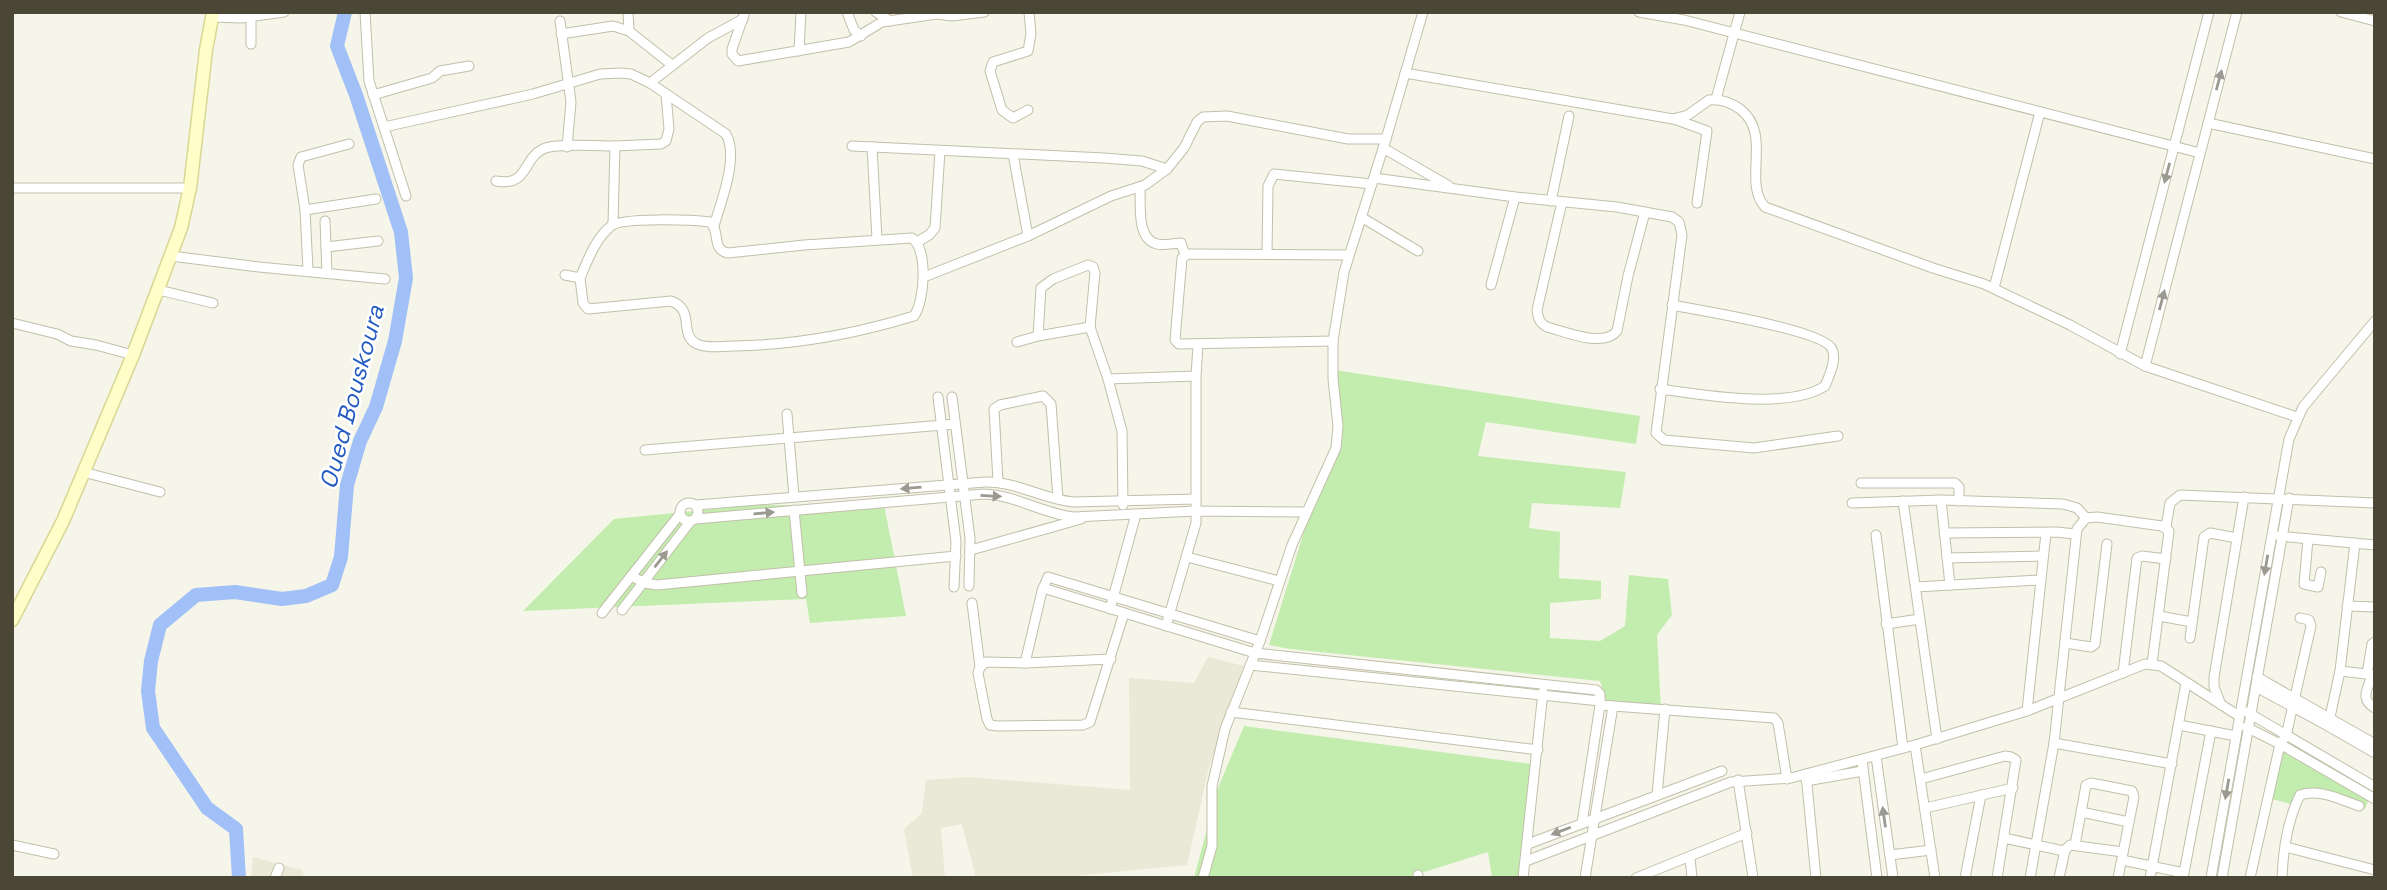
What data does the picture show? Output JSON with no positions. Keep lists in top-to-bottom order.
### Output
{
  "water": ["Oued Bouskoura"]
}
